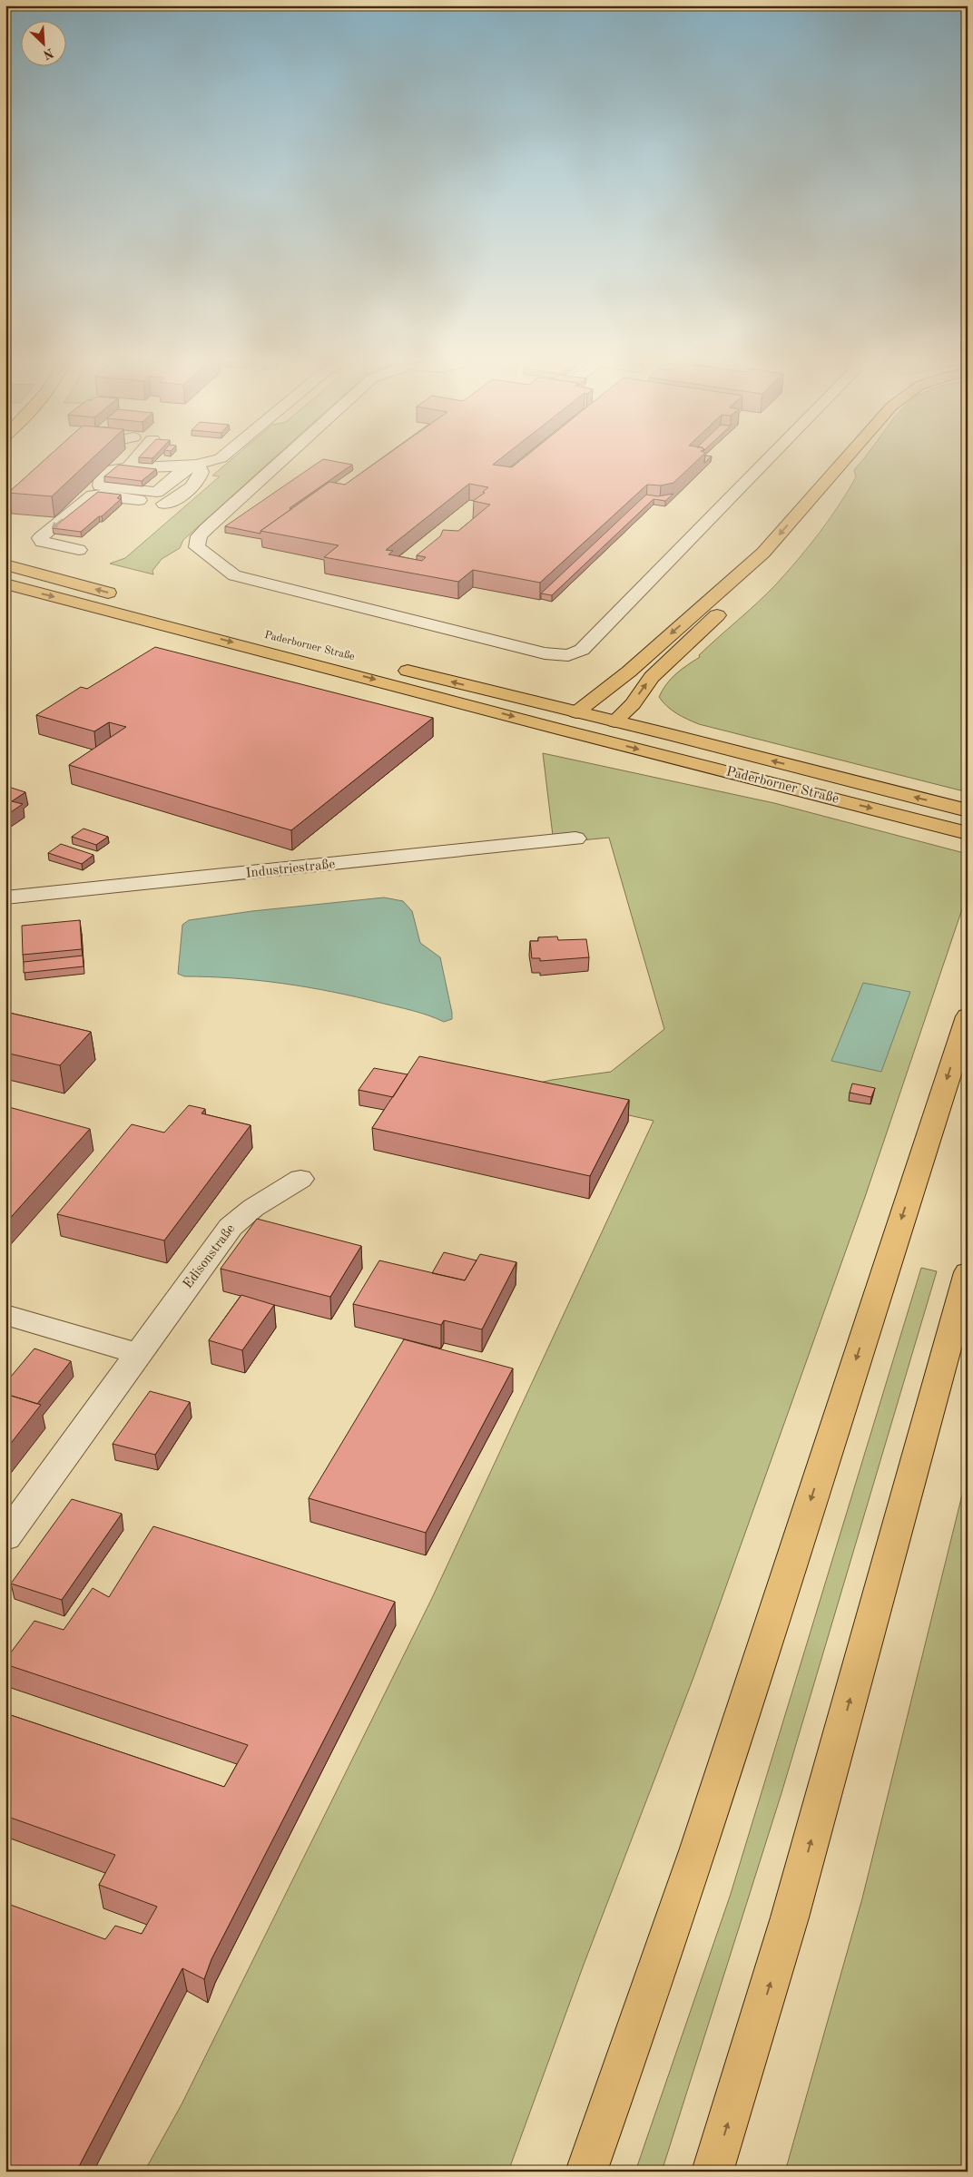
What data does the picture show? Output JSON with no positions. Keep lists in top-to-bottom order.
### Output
{
  "streets": {
    "main road": ["Paderborner Straße"],
    "street": ["Industriestraße", "Edisonstraße"]
  },
  "north": "bottom right"
}
